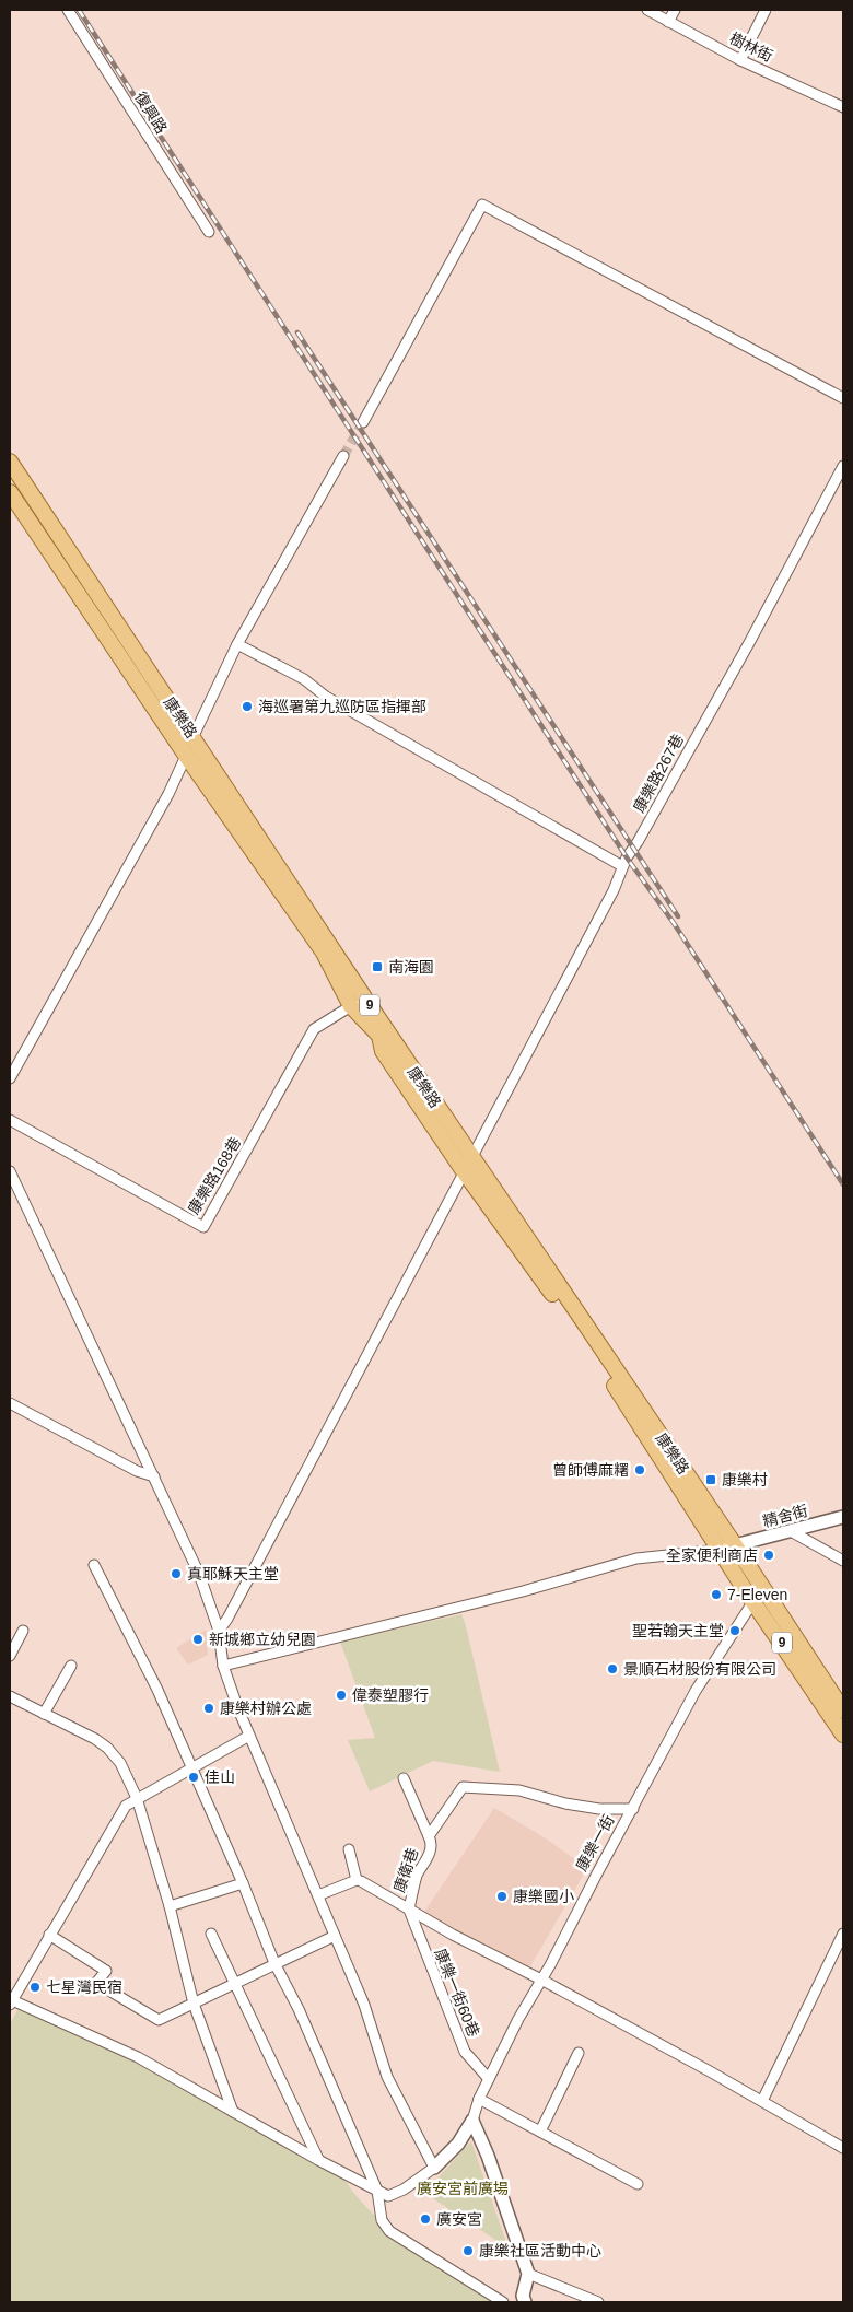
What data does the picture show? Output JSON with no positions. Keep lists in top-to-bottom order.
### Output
{
  "streets": {
    "main road": ["康樂路", "9"],
    "street": [
      "樹林街",
      "復興路",
      "康樂路267巷",
      "康樂路168巷",
      "精舍街",
      "康樂一街",
      "康衛巷",
      "康樂一街60巷"
    ]
  },
  "crossings": [
    ["康樂路", "康樂路267巷"],
    ["康樂路", "康樂路168巷"],
    ["康樂路", "精舍街"],
    ["康樂路", "康樂一街"],
    ["康樂一街", "康衛巷"],
    ["康樂一街", "康樂一街60巷"],
    ["康衛巷", "康樂一街60巷"]
  ],
  "parks": ["廣安宮前廣場"],
  "places": {
    "other": [
      "海巡署第九巡防區指揮部",
      "曾師傅麻糬",
      "全家便利商店",
      "真耶穌天主堂",
      "7-Eleven",
      "聖若翰天主堂",
      "新城鄉立幼兒園",
      "景順石材股份有限公司",
      "偉泰塑膠行",
      "康樂村辦公處",
      "佳山",
      "康樂國小",
      "七星灣民宿",
      "廣安宮",
      "康樂社區活動中心"
    ],
    "transit": ["南海園", "康樂村"]
  }
}
